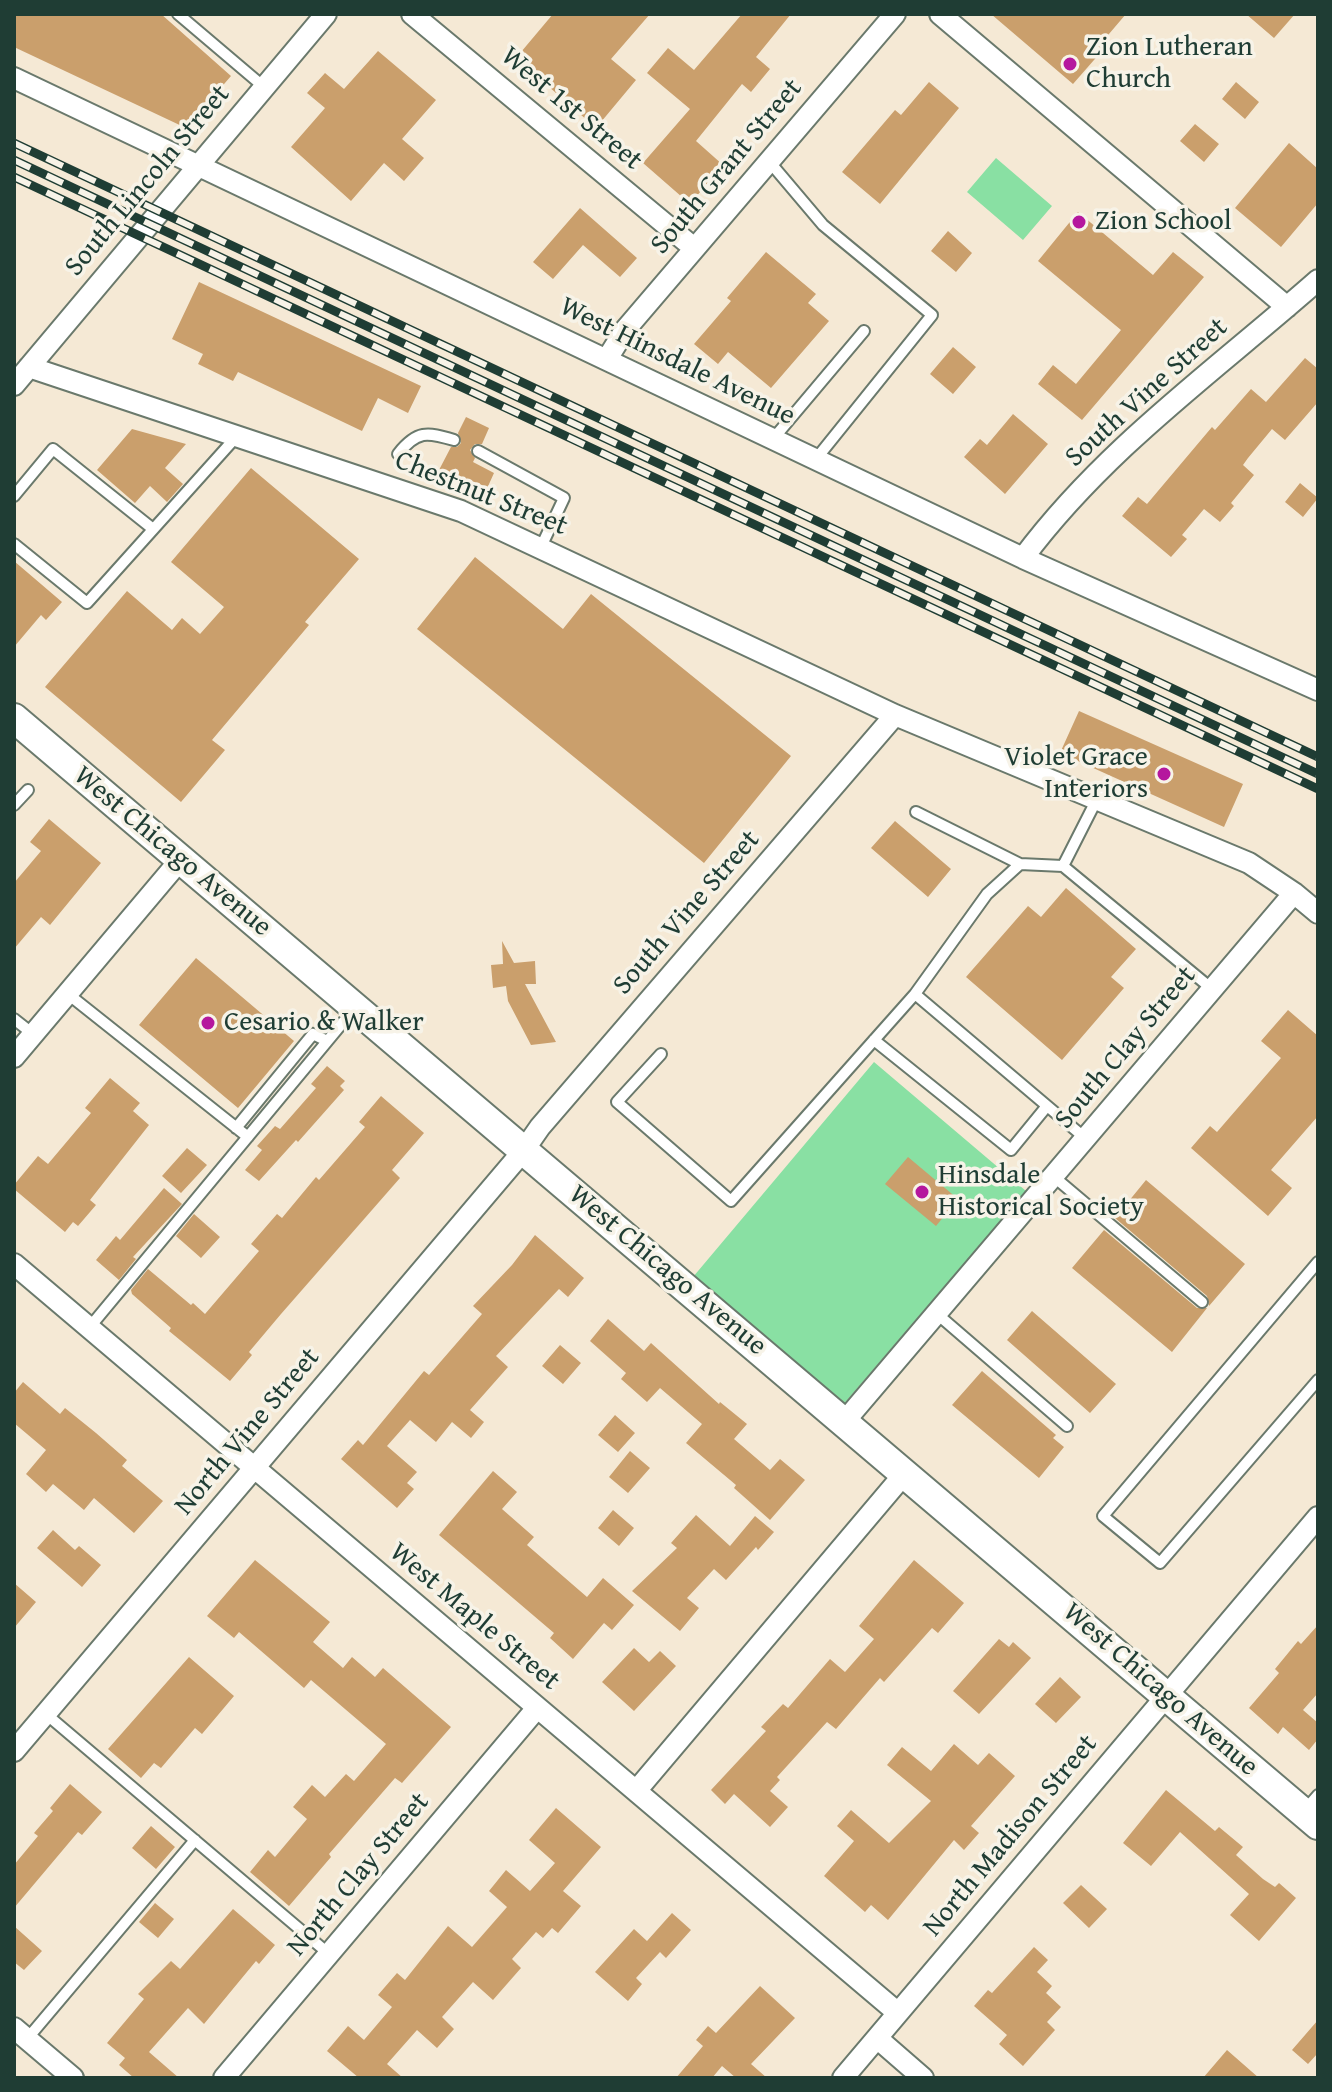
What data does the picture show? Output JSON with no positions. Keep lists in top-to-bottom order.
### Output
{
  "streets": {
    "main road": ["West Chicago Avenue"],
    "street": [
      "West 1st Street",
      "South Grant Street",
      "South Lincoln Street",
      "West Hinsdale Avenue",
      "South Vine Street",
      "Chestnut Street",
      "South Clay Street",
      "North Vine Street",
      "West Maple Street",
      "North Madison Street",
      "North Clay Street"
    ]
  },
  "crossings": [
    ["West 1st Street", "South Grant Street"],
    ["South Grant Street", "West Hinsdale Avenue"],
    ["South Lincoln Street", "West Hinsdale Avenue"],
    ["South Lincoln Street", "Chestnut Street"],
    ["West Hinsdale Avenue", "South Vine Street"],
    ["South Vine Street", "Chestnut Street"],
    ["South Vine Street", "West Chicago Avenue"],
    ["South Vine Street", "North Vine Street"],
    ["Chestnut Street", "South Clay Street"],
    ["West Chicago Avenue", "South Clay Street"],
    ["West Chicago Avenue", "North Vine Street"],
    ["West Chicago Avenue", "North Madison Street"],
    ["North Vine Street", "West Maple Street"],
    ["West Maple Street", "North Madison Street"],
    ["West Maple Street", "North Clay Street"]
  ],
  "places": [
    "Zion Lutheran Church",
    "Zion School",
    "Violet Grace Interiors",
    "Cesario & Walker",
    "Hinsdale Historical Society"
  ]
}
